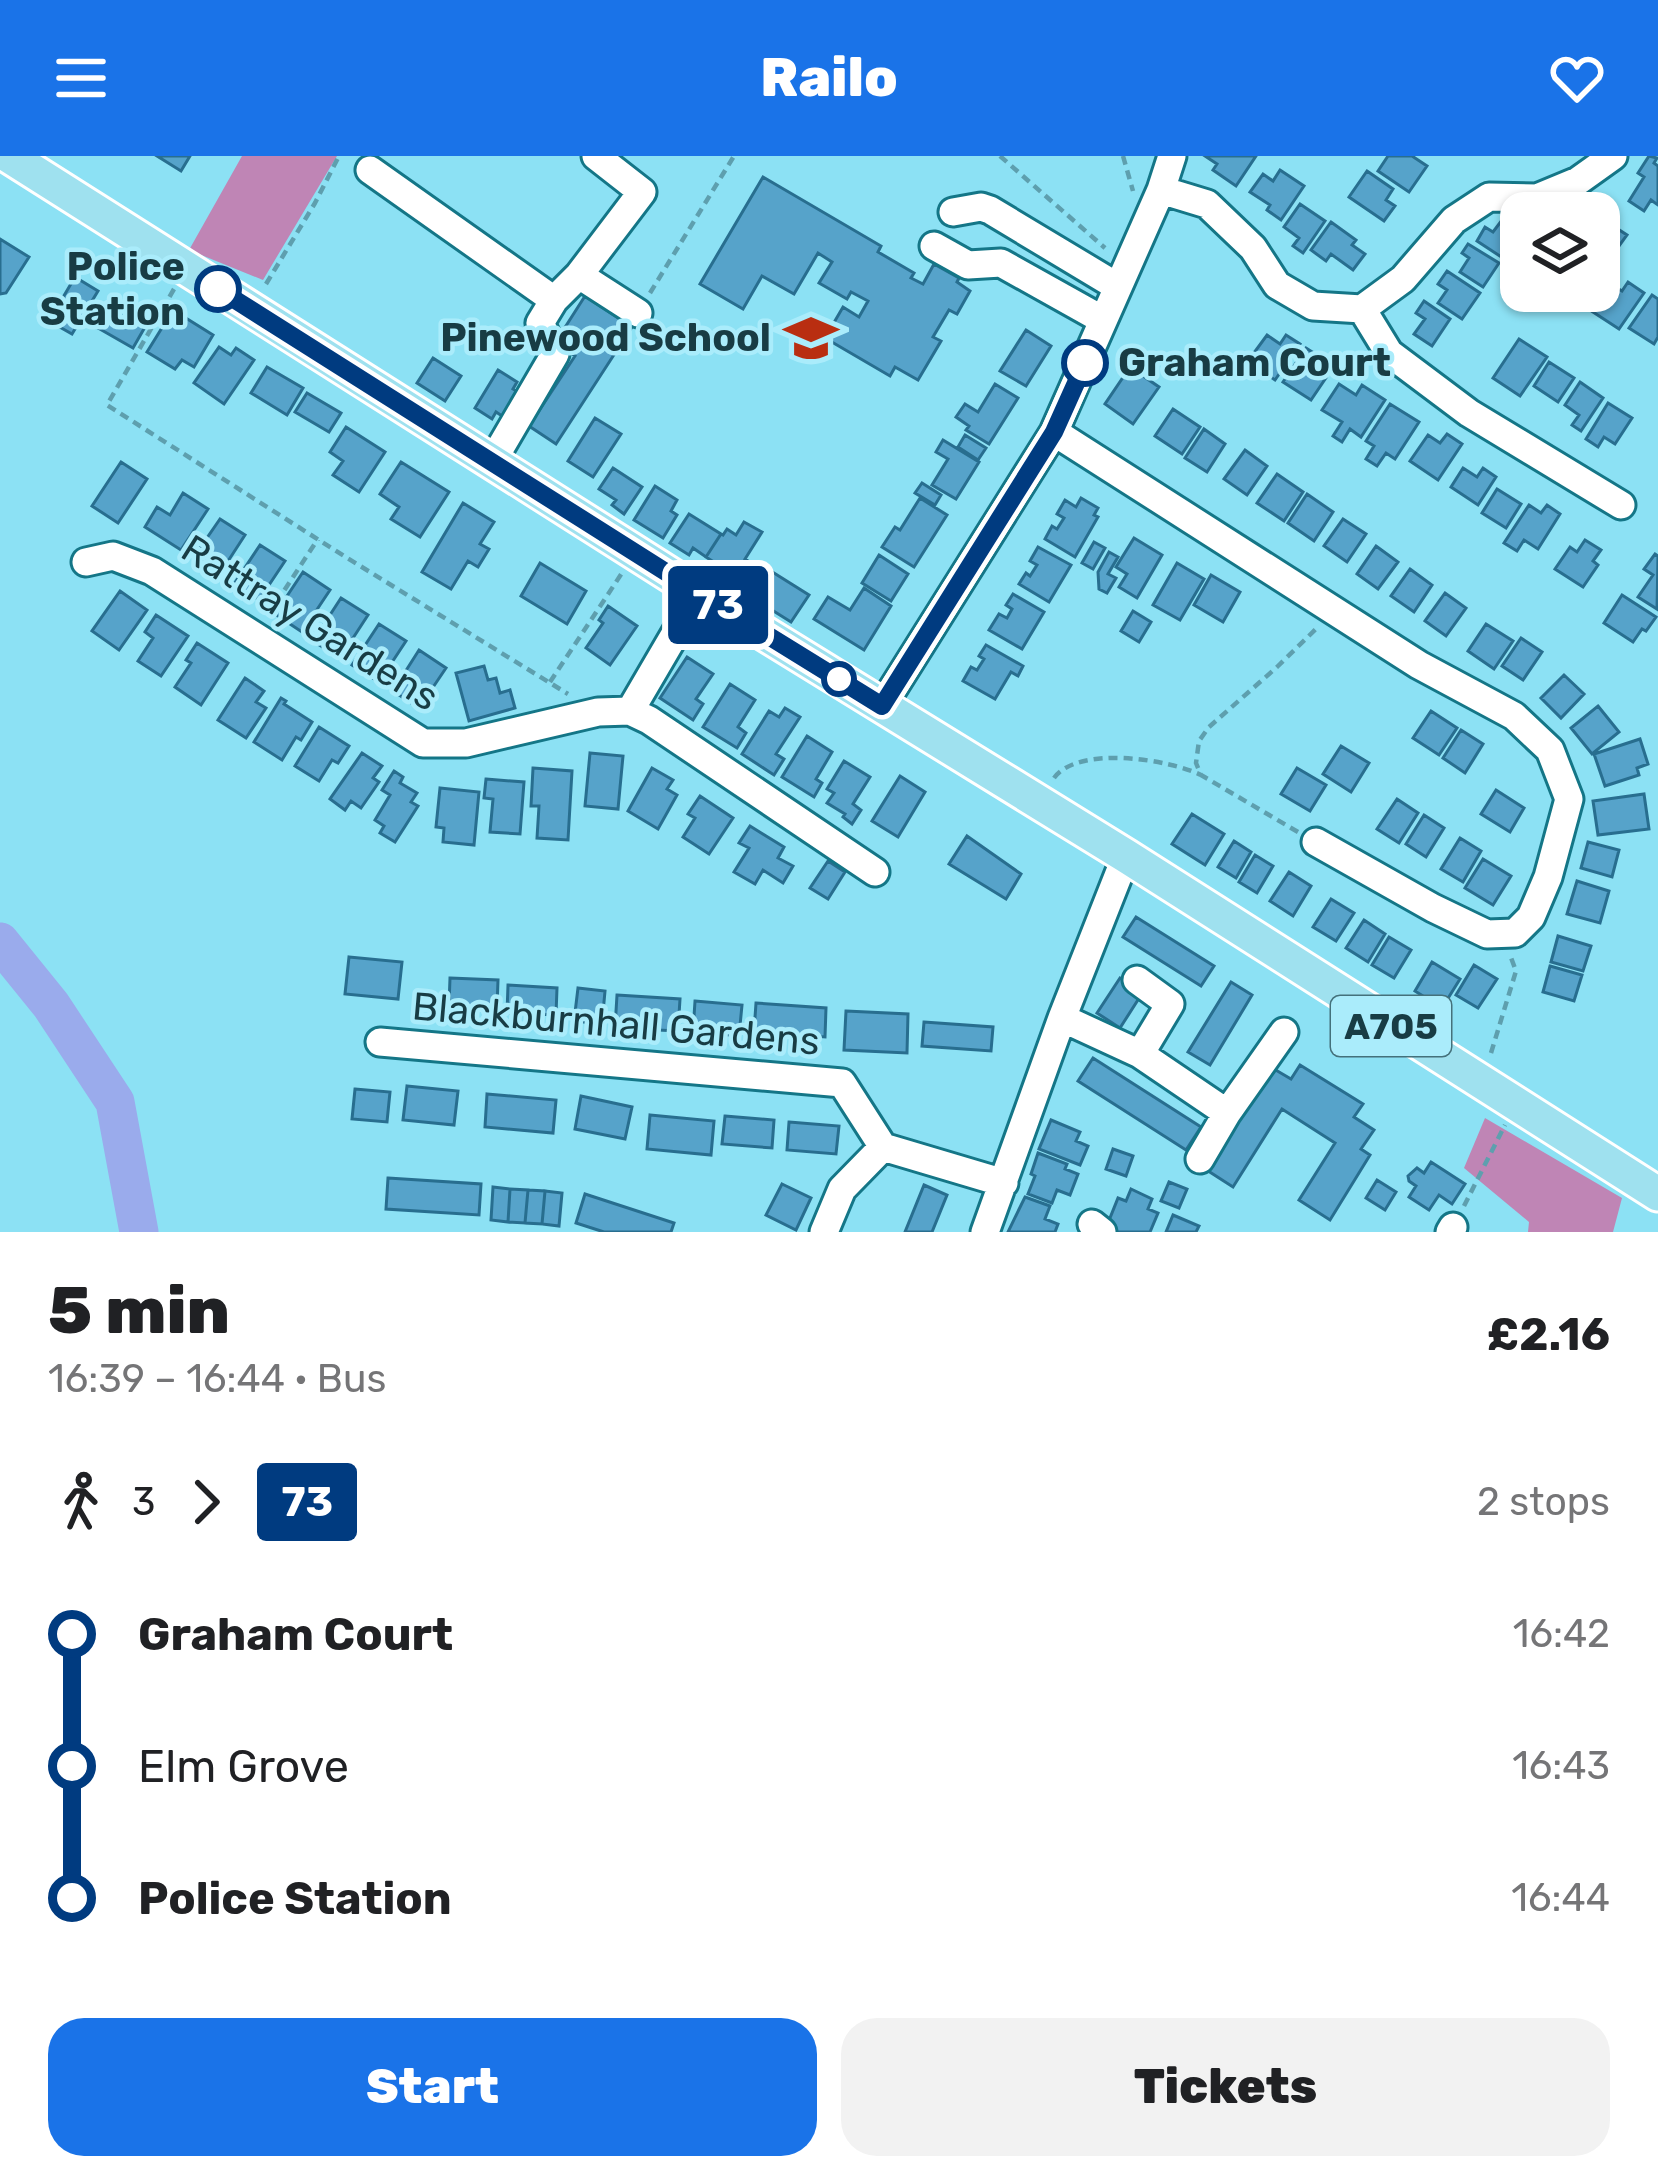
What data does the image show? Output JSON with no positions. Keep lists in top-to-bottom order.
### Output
{
  "streets": {
    "main road": ["A705"],
    "street": ["Rattray Gardens", "Blackburnhall Gardens"]
  },
  "places": {
    "other": ["Police Station", "Graham Court"],
    "school or university": ["Pinewood School"]
  },
  "lines": ["bus line 73"],
  "page": {
    "header": "Railo",
    "on_map": "73",
    "heading": ["5 min", "16:39 – 16:44 · Bus", "£2.16"],
    "legs": ["3", "73", "2 stops"],
    "list": [
      {
        "name": "Graham Court",
        "value": "16:42"
      },
      {
        "name": "Elm Grove",
        "value": "16:43"
      },
      {
        "name": "Police Station",
        "value": "16:44"
      }
    ],
    "buttons": ["Start", "Tickets"]
  }
}
